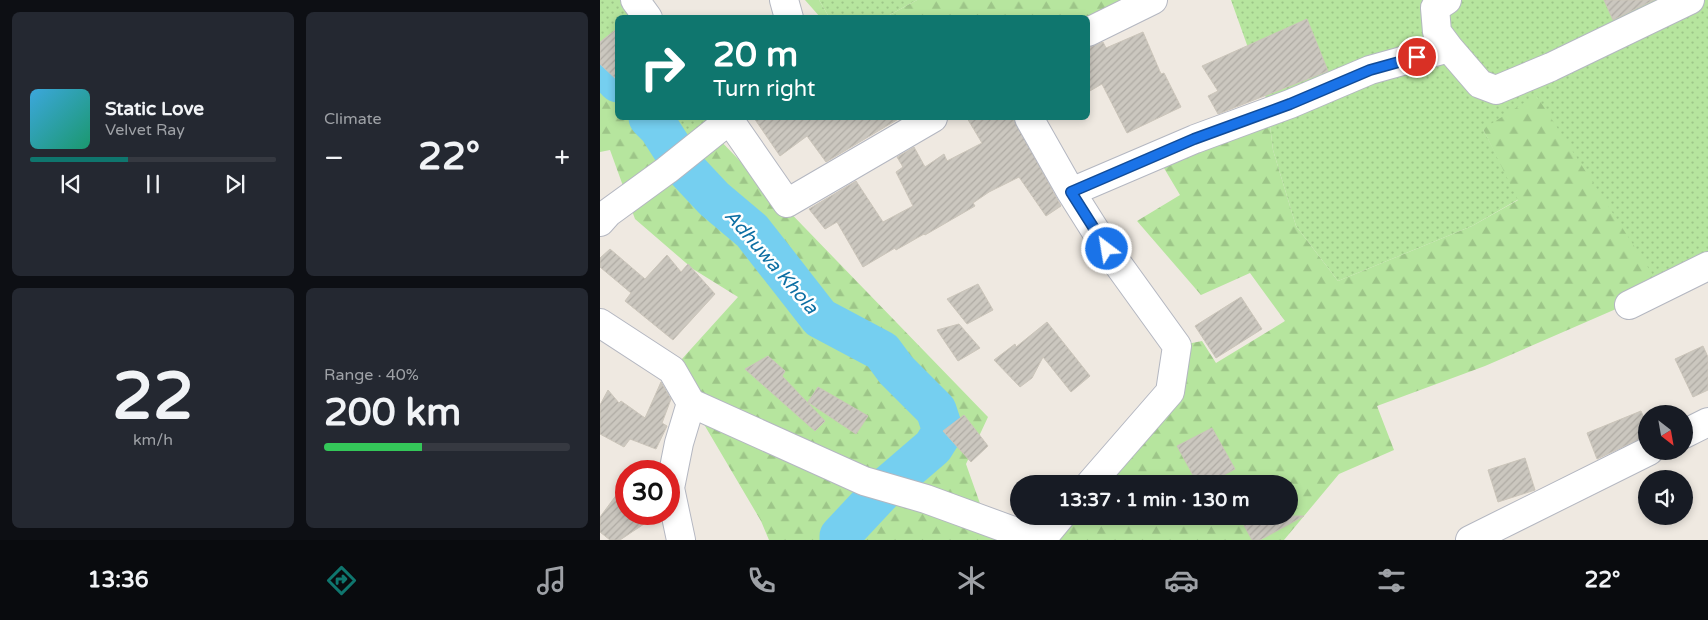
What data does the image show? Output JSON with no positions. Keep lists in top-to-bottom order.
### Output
{
  "water": ["Adhuwa Khola"],
  "north": "bottom right",
  "page": {
    "tile": [
      "Climate",
      ["22", "km/h"],
      ["Range · 40%", "200 km"]
    ],
    "turn": ["20 m", "Turn right"],
    "song": ["Static Love", "Velvet Ray"],
    "heat": ["−", "22°", "+"],
    "limit": "30",
    "trip": "13:37 · 1 min · 130 m",
    "tabs": ["13:36", "22°"]
  }
}
